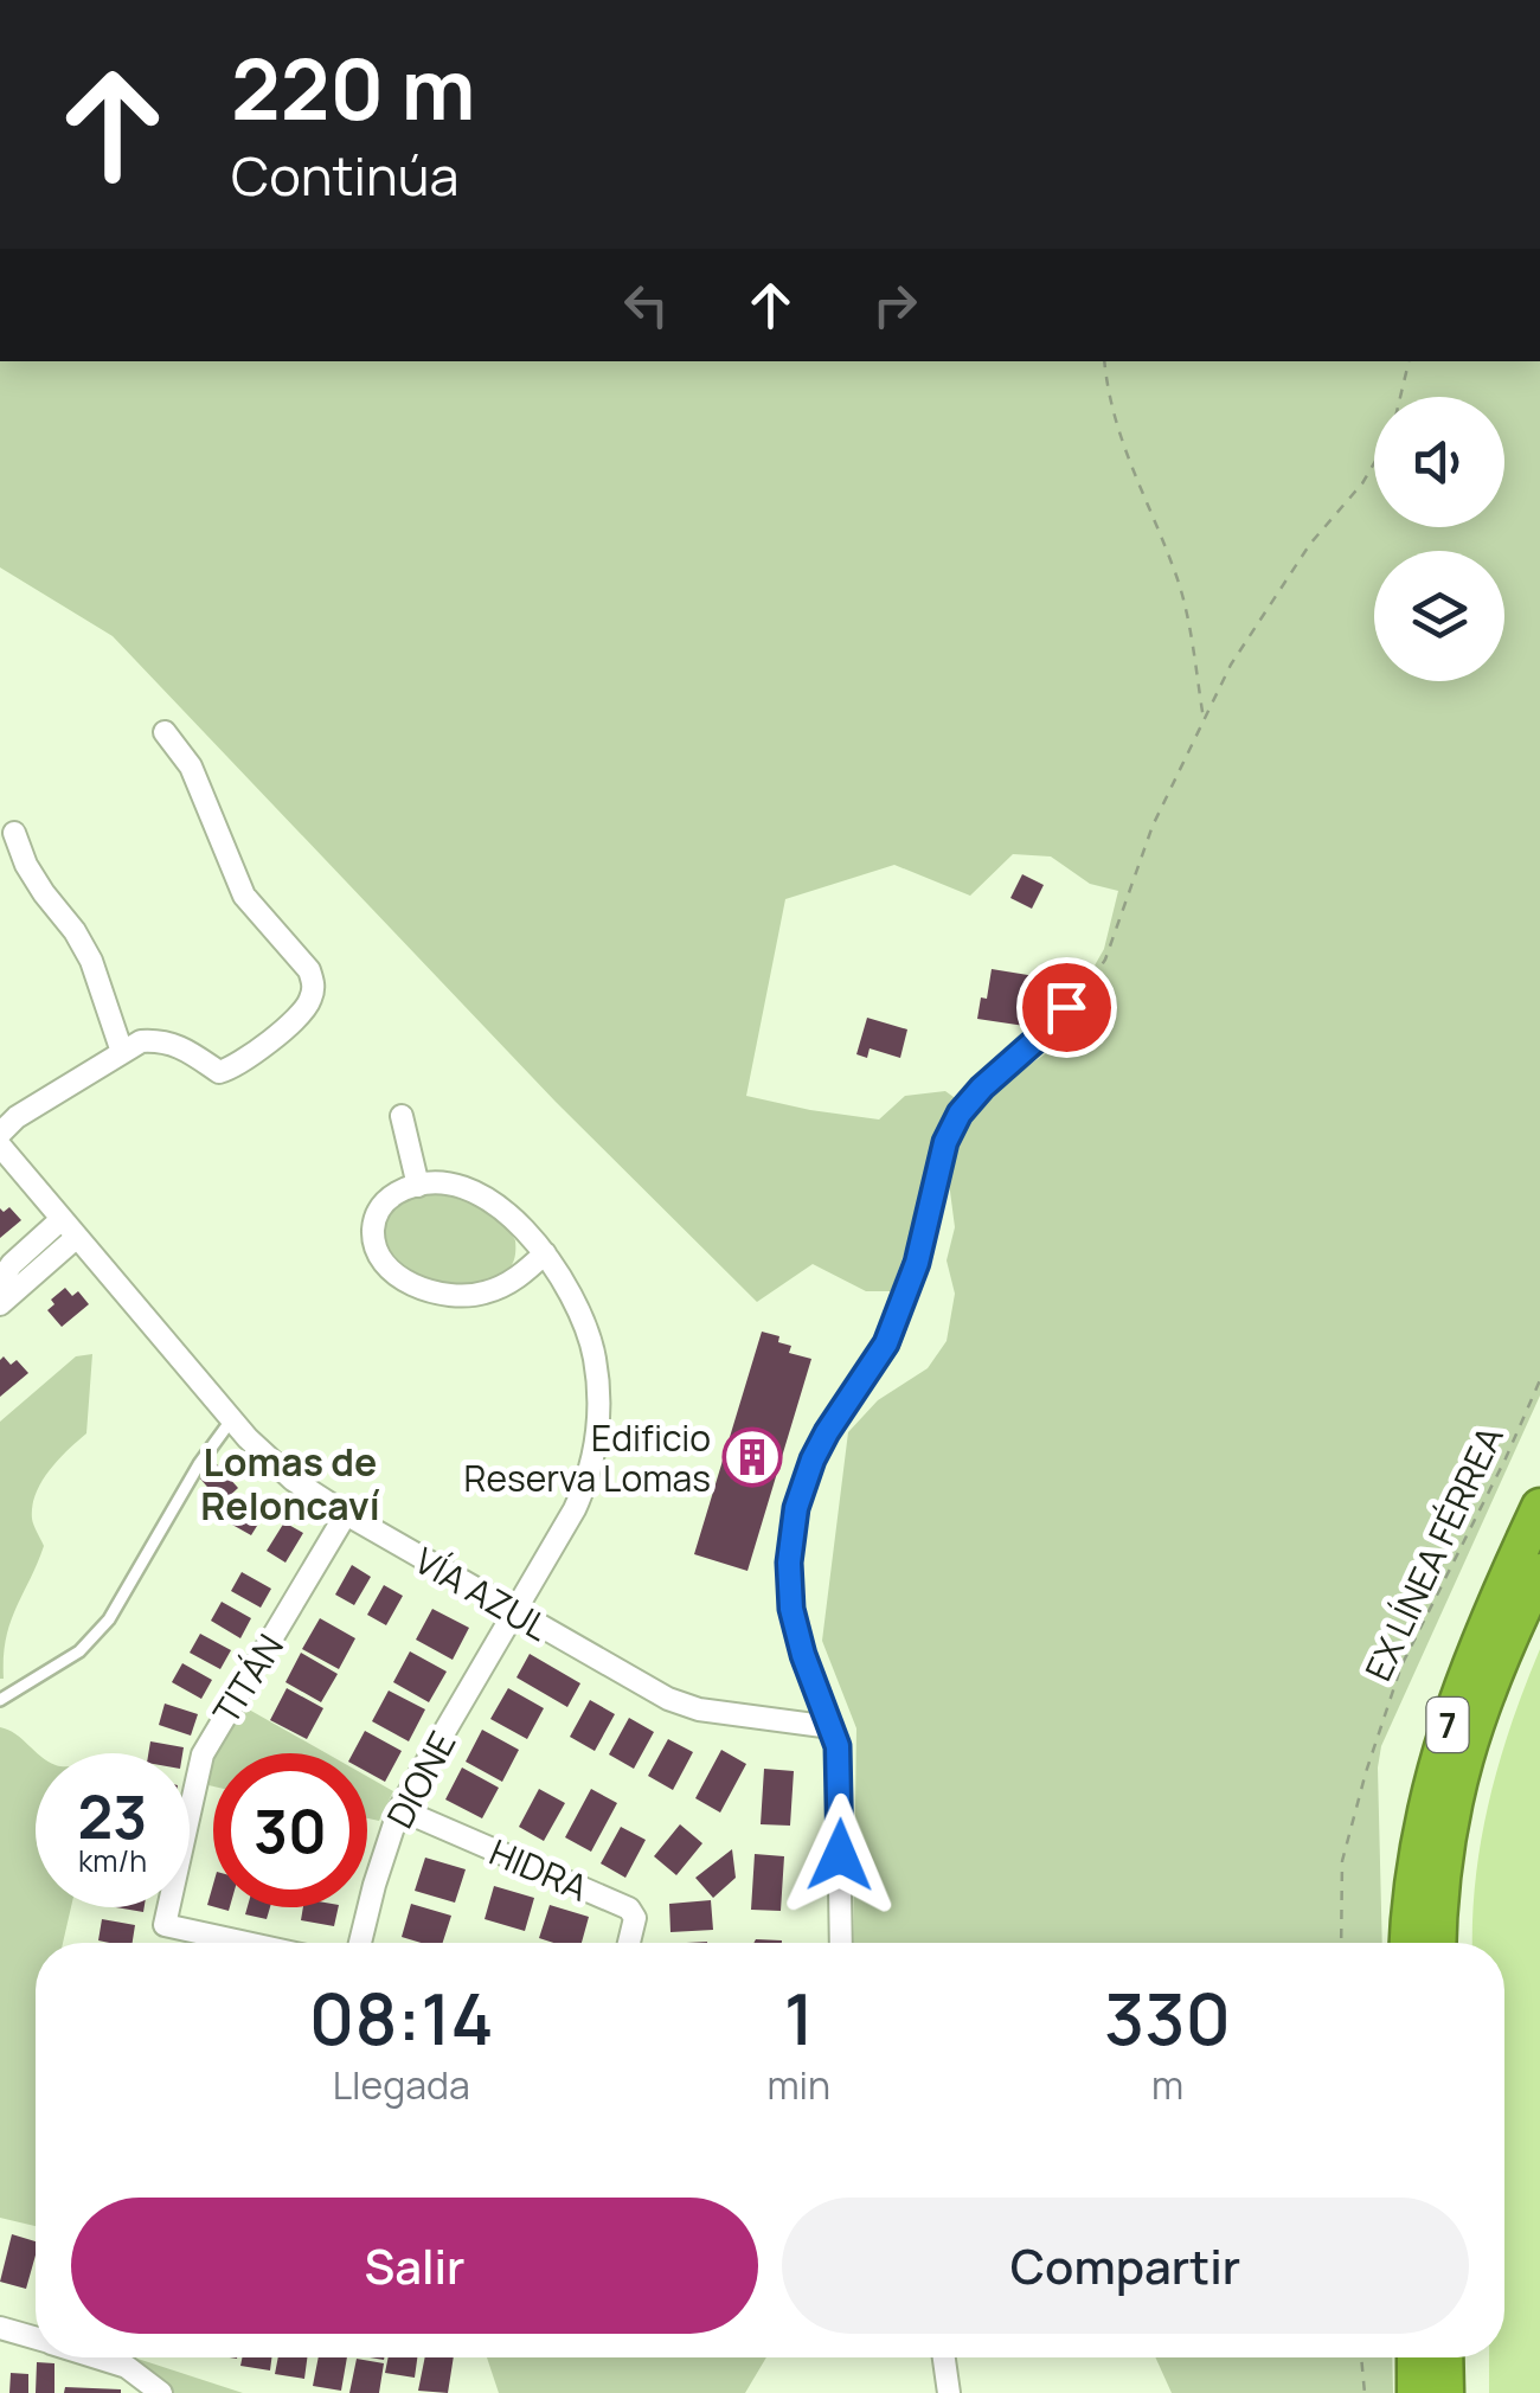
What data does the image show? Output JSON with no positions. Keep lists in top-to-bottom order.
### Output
{
  "streets": {
    "highway": ["7"],
    "street": [
      "VÍA AZUL",
      "TITÁN",
      "DIONE",
      "HIDRA"
    ],
    "path": ["EX LÍNEA FÉRREA"]
  },
  "crossings": [
    ["VÍA AZUL", "TITÁN"],
    ["VÍA AZUL", "DIONE"],
    ["DIONE", "HIDRA"]
  ],
  "districts": ["Lomas de Reloncaví"],
  "places": {
    "building": ["Edificio Reserva Lomas"]
  },
  "page": {
    "turn": ["220 m", "Continúa"],
    "speed": "23 km/h",
    "limit": "30",
    "eta": [
      "08:14",
      "Llegada",
      "1",
      "min",
      "330",
      "m"
    ],
    "buttons": ["Salir", "Compartir"]
  }
}
